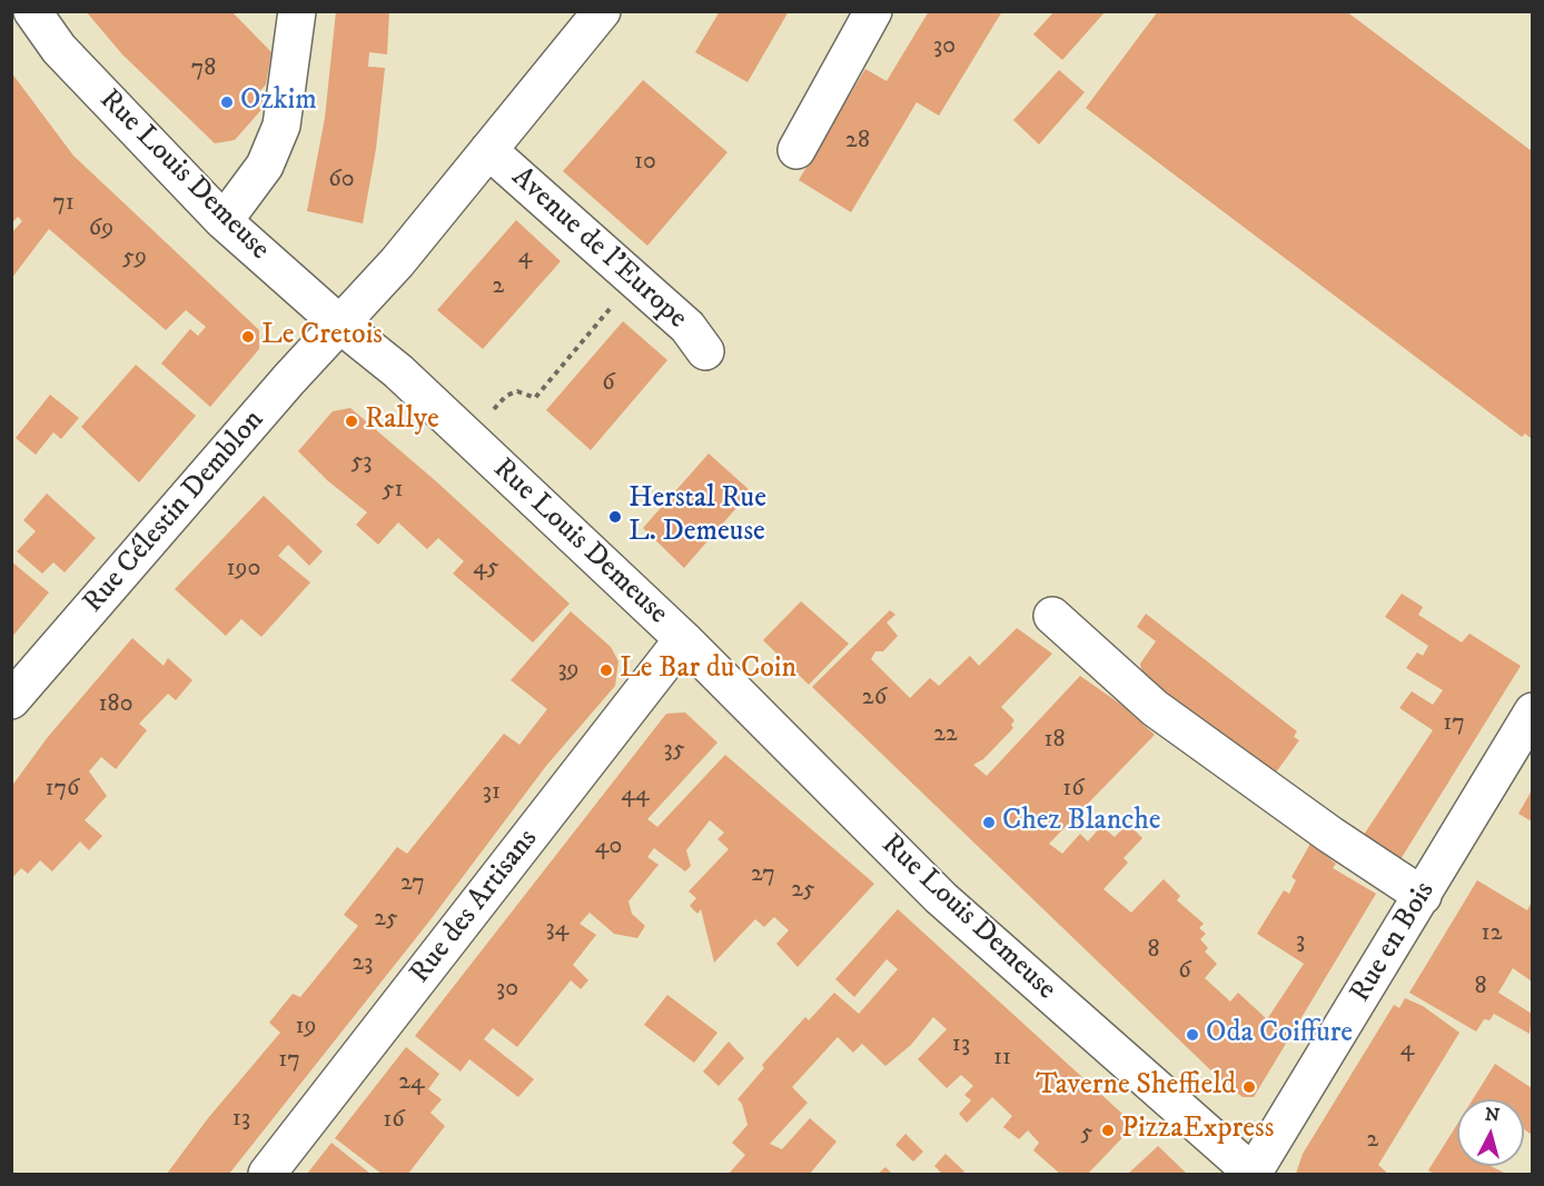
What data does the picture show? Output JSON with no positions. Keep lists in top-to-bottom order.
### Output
{
  "streets": {
    "street": [
      "Rue Louis Demeuse",
      "Avenue de l'Europe",
      "Rue Célestin Demblon",
      "Rue des Artisans",
      "Rue en Bois"
    ]
  },
  "crossings": [
    ["Rue Louis Demeuse", "Avenue de l'Europe"],
    ["Rue Louis Demeuse", "Rue Célestin Demblon"],
    ["Rue Louis Demeuse", "Rue des Artisans"],
    ["Rue Louis Demeuse", "Rue en Bois"],
    ["Avenue de l'Europe", "Rue Célestin Demblon"]
  ],
  "places": [
    "Ozkim",
    "Le Cretois",
    "Rallye",
    "Herstal Rue L. Demeuse",
    "Le Bar du Coin",
    "Chez Blanche",
    "Oda Coiffure",
    "Taverne Sheffield",
    "PizzaExpress"
  ],
  "house_numbers": [
    "30",
    "78",
    "28",
    "10",
    "60",
    "71",
    "69",
    "4",
    "59",
    "2",
    "6",
    "53",
    "51",
    "45",
    "190",
    "39",
    "26",
    "180",
    "17",
    "22",
    "18",
    "35",
    "176",
    "16",
    "31",
    "44",
    "40",
    "27",
    "27",
    "25",
    "25",
    "34",
    "12",
    "3",
    "8",
    "23",
    "6",
    "8",
    "30",
    "19",
    "13",
    "4",
    "11",
    "17",
    "24",
    "13",
    "16",
    "5",
    "2"
  ],
  "north": "top"
}
